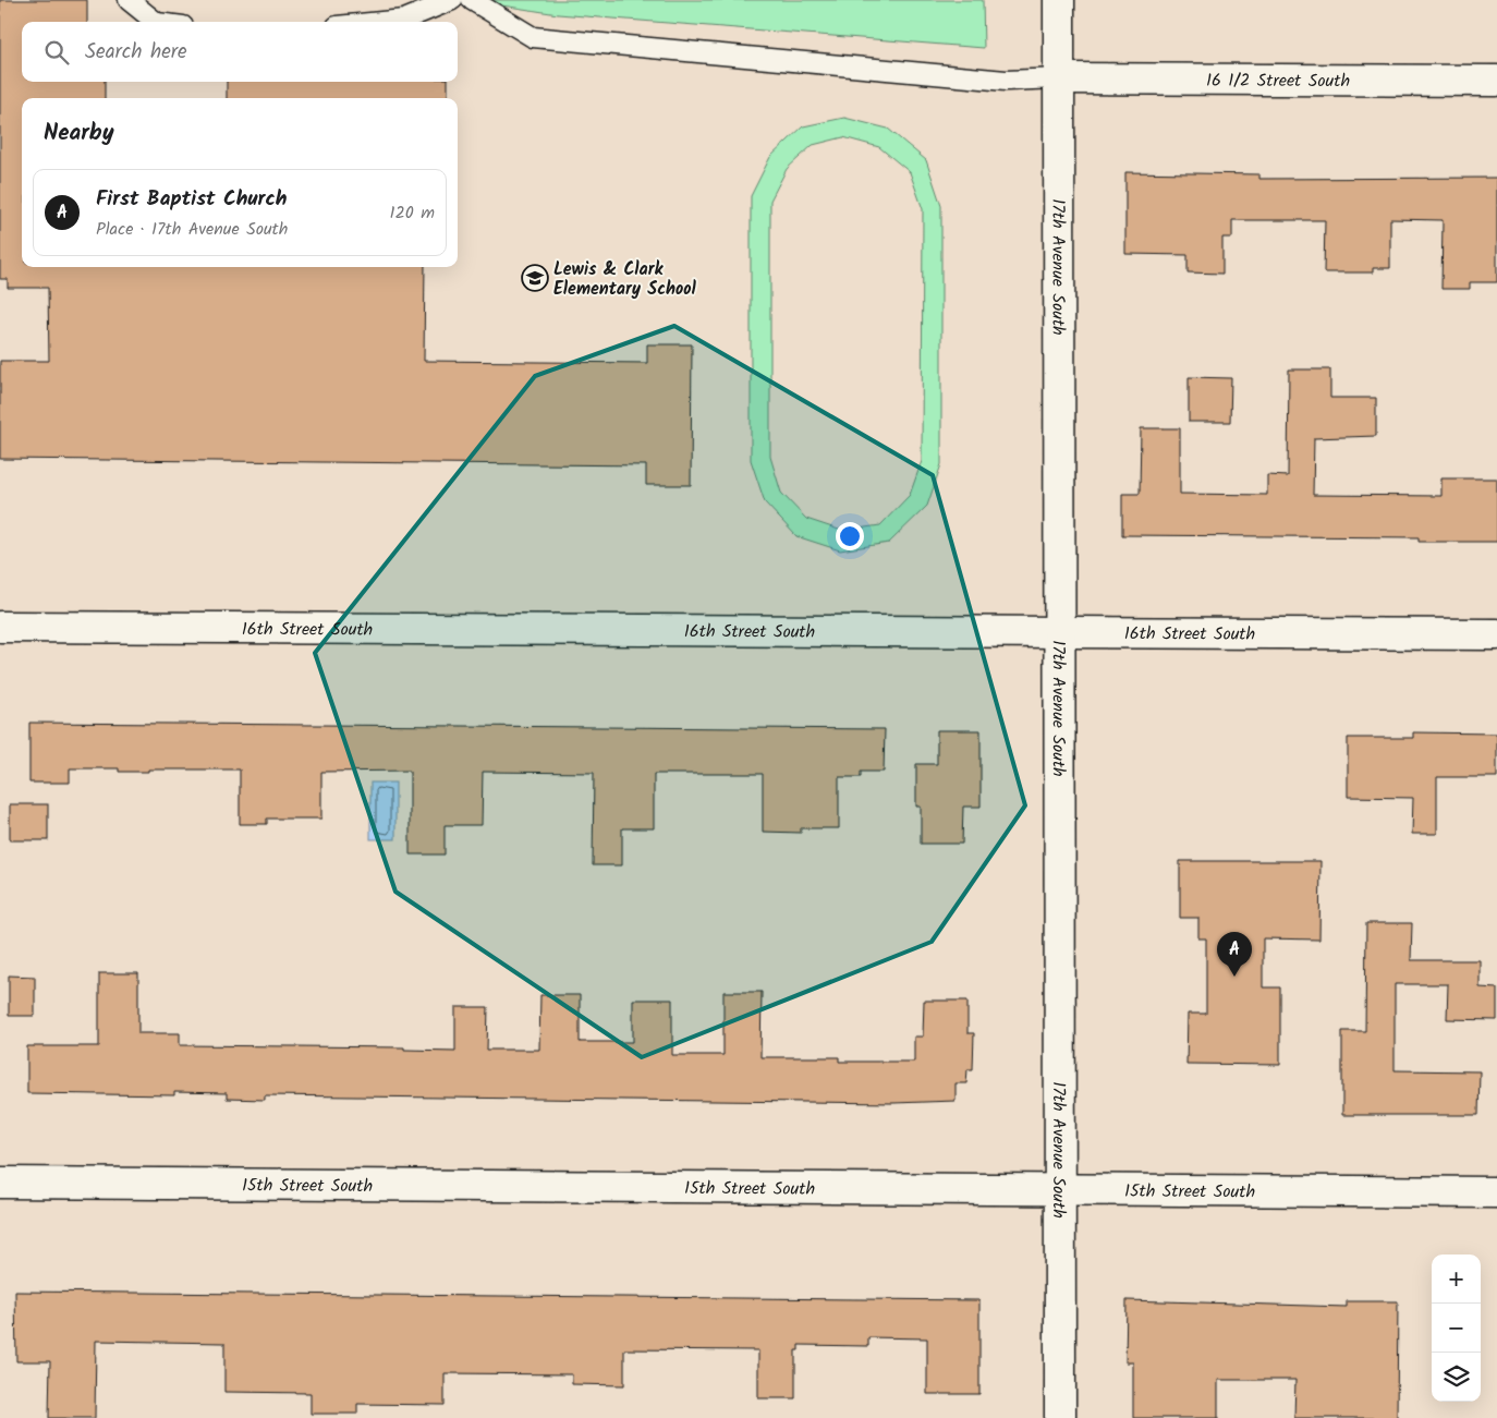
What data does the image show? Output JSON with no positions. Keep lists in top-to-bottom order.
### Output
{
  "streets": {
    "street": [
      "16 1/2 Street South",
      "17th Avenue South",
      "16th Street South",
      "15th Street South"
    ]
  },
  "crossings": [
    ["16 1/2 Street South", "17th Avenue South"],
    ["17th Avenue South", "16th Street South"],
    ["17th Avenue South", "15th Street South"]
  ],
  "places": {
    "school or university": ["Lewis & Clark Elementary School"]
  },
  "page": {
    "search": "Search here",
    "heading": "Nearby",
    "list": [
      {
        "mark": "A",
        "name": "First Baptist Church",
        "note": "Place · 17th Avenue South",
        "value": "120 m"
      }
    ],
    "pins": "A",
    "map_buttons": ["+", "−"]
  }
}
